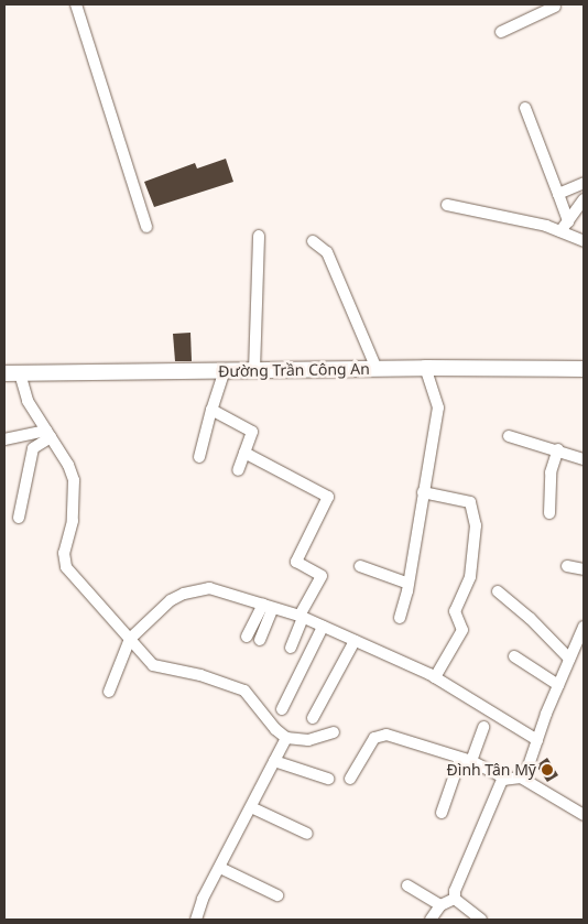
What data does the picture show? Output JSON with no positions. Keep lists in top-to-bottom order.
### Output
{
  "streets": {
    "main road": ["Đường Trần Công An"]
  },
  "places": ["Đình Tân Mỹ"]
}
